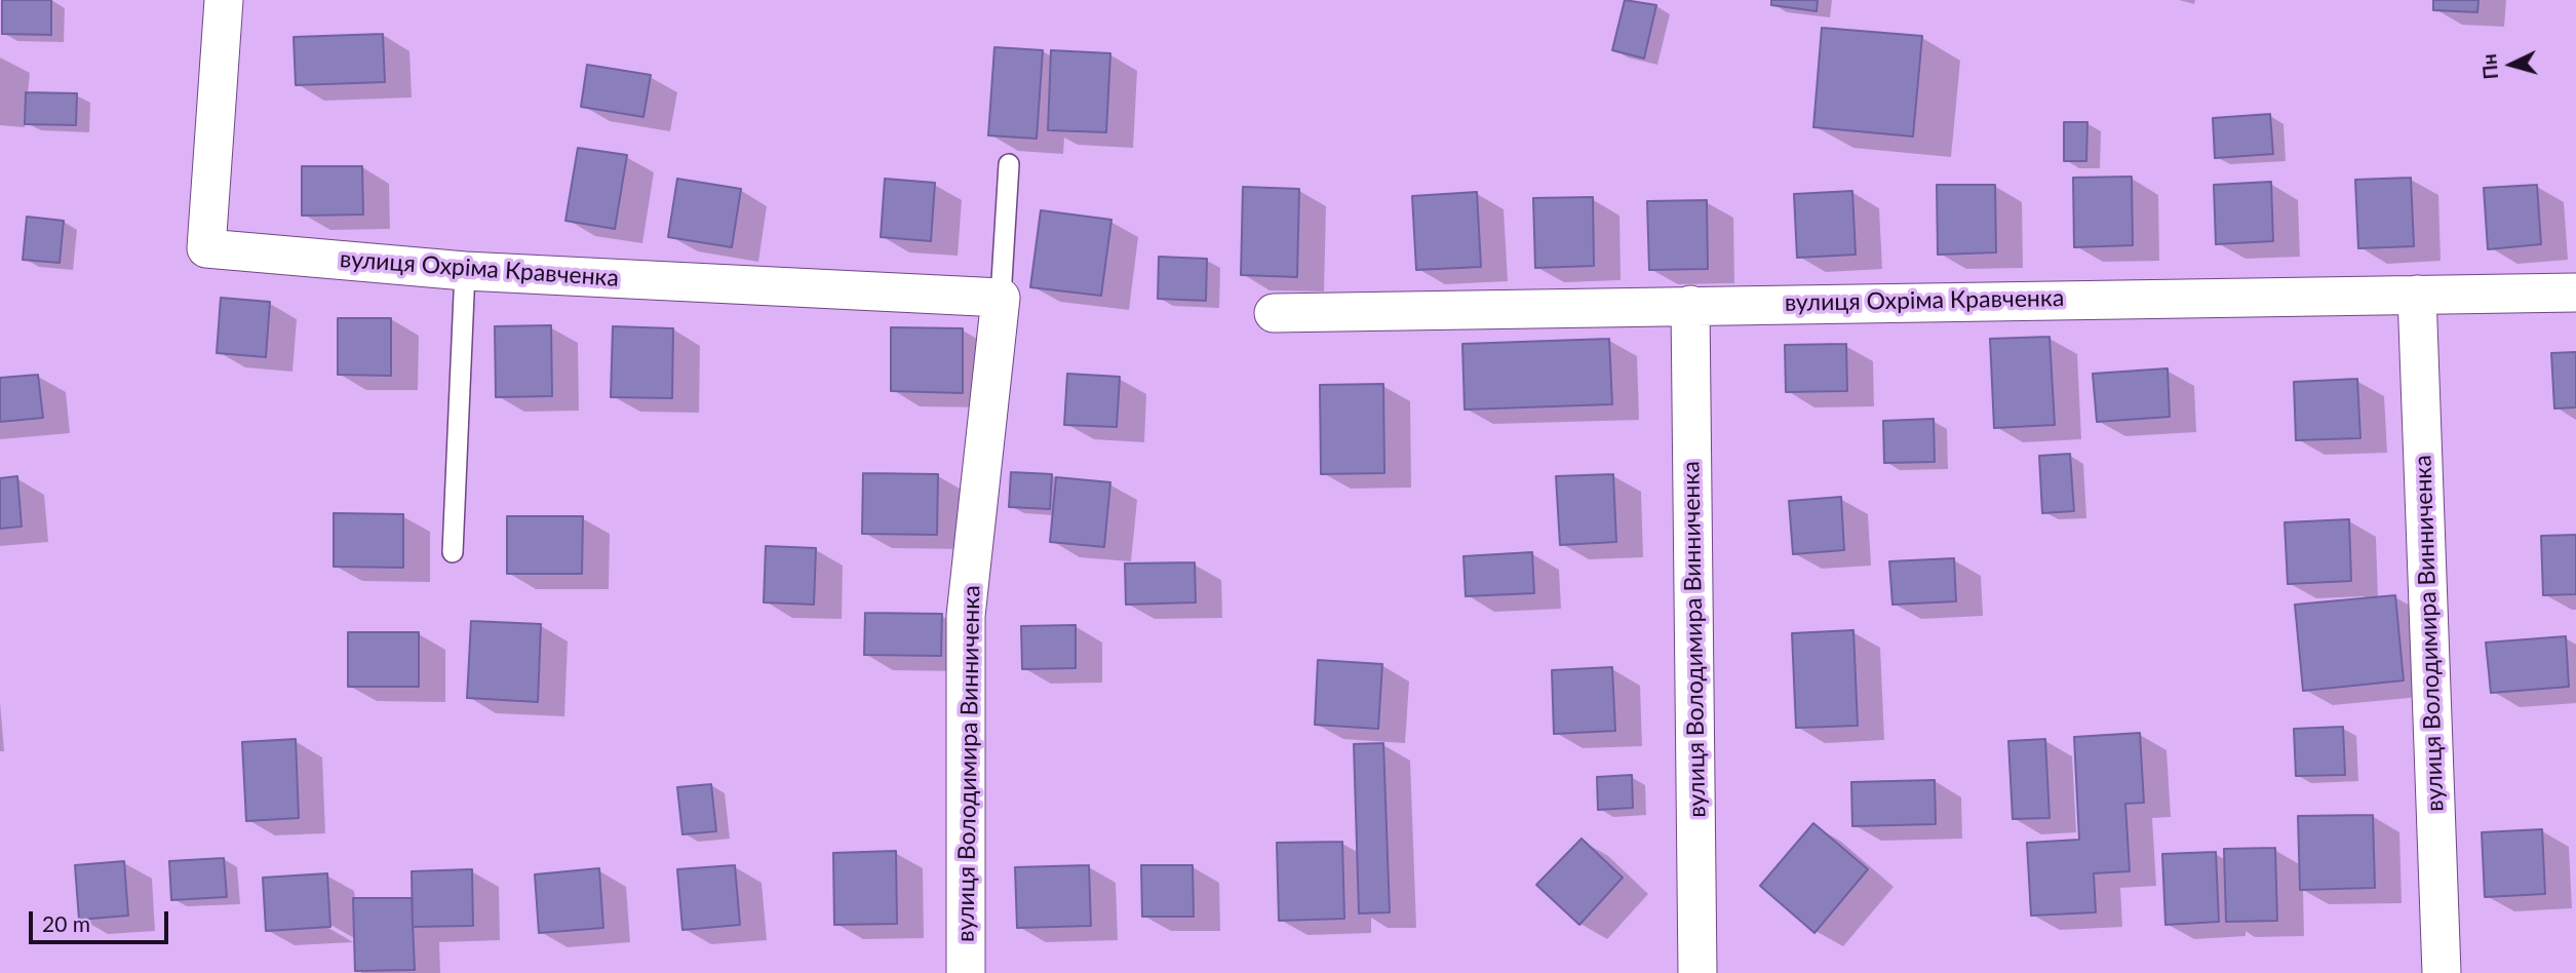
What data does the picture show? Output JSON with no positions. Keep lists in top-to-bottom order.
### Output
{
  "streets": {
    "street": ["вулиця Охріма Кравченка", "вулиця Володимира Винниченка"]
  },
  "crossings": [
    ["вулиця Охріма Кравченка", "вулиця Володимира Винниченка"]
  ],
  "scale_bar": "20 m",
  "north": "left"
}
